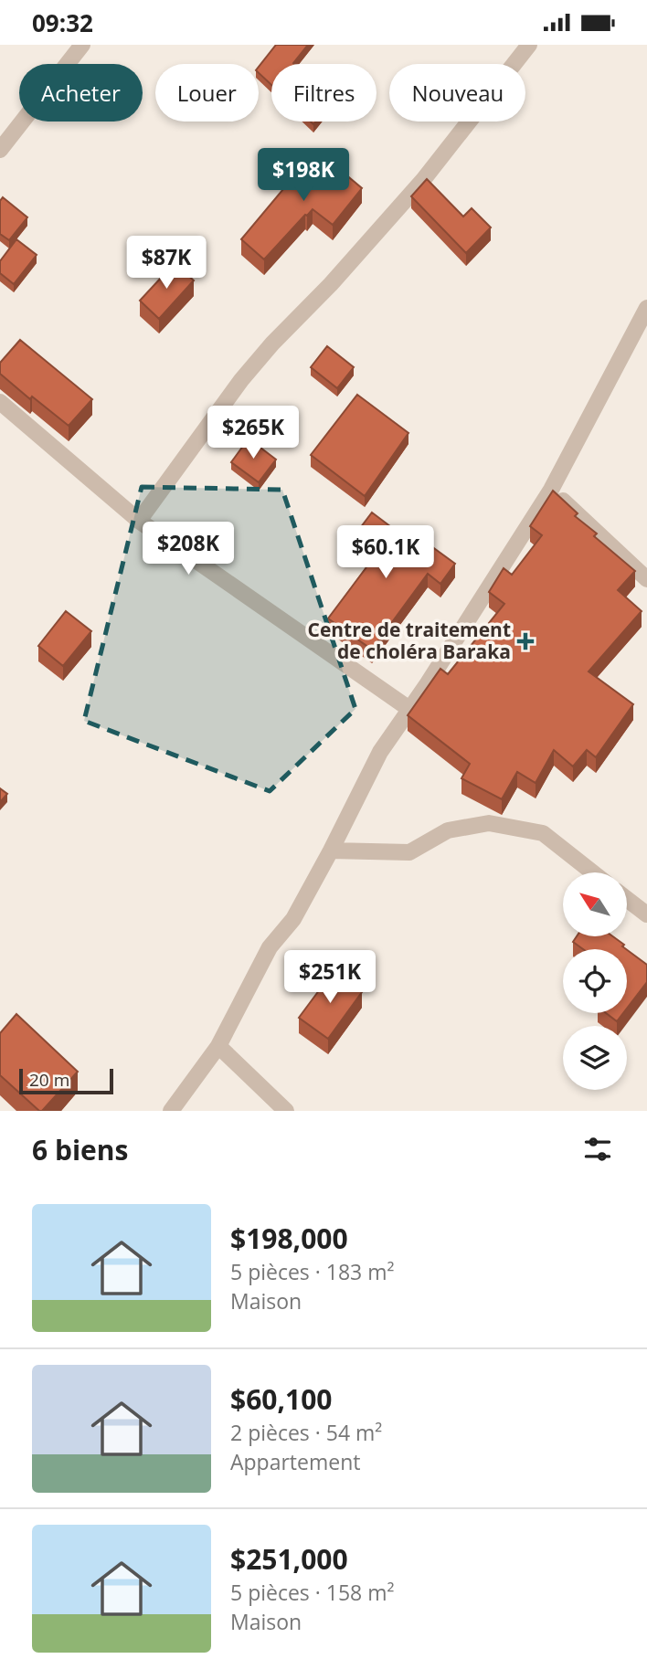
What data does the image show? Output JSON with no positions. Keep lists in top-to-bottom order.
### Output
{
  "places": {
    "health": ["Centre de traitement de choléra Baraka"]
  },
  "scale_bar": "20 m",
  "north": "top left",
  "page": {
    "status": "09:32",
    "chip": [
      "Acheter",
      "Louer",
      "Filtres",
      "Nouveau"
    ],
    "price": [
      "$198K",
      "$87K",
      "$265K",
      "$208K",
      "$60.1K",
      "$251K"
    ],
    "scale": "20 m",
    "heading": "6 biens",
    "list": [
      {
        "name": "$198,000",
        "note": "5 pièces · 183 m² · Maison"
      },
      {
        "name": "$60,100",
        "note": "2 pièces · 54 m² · Appartement"
      },
      {
        "name": "$251,000",
        "note": "5 pièces · 158 m² · Maison"
      }
    ]
  }
}
